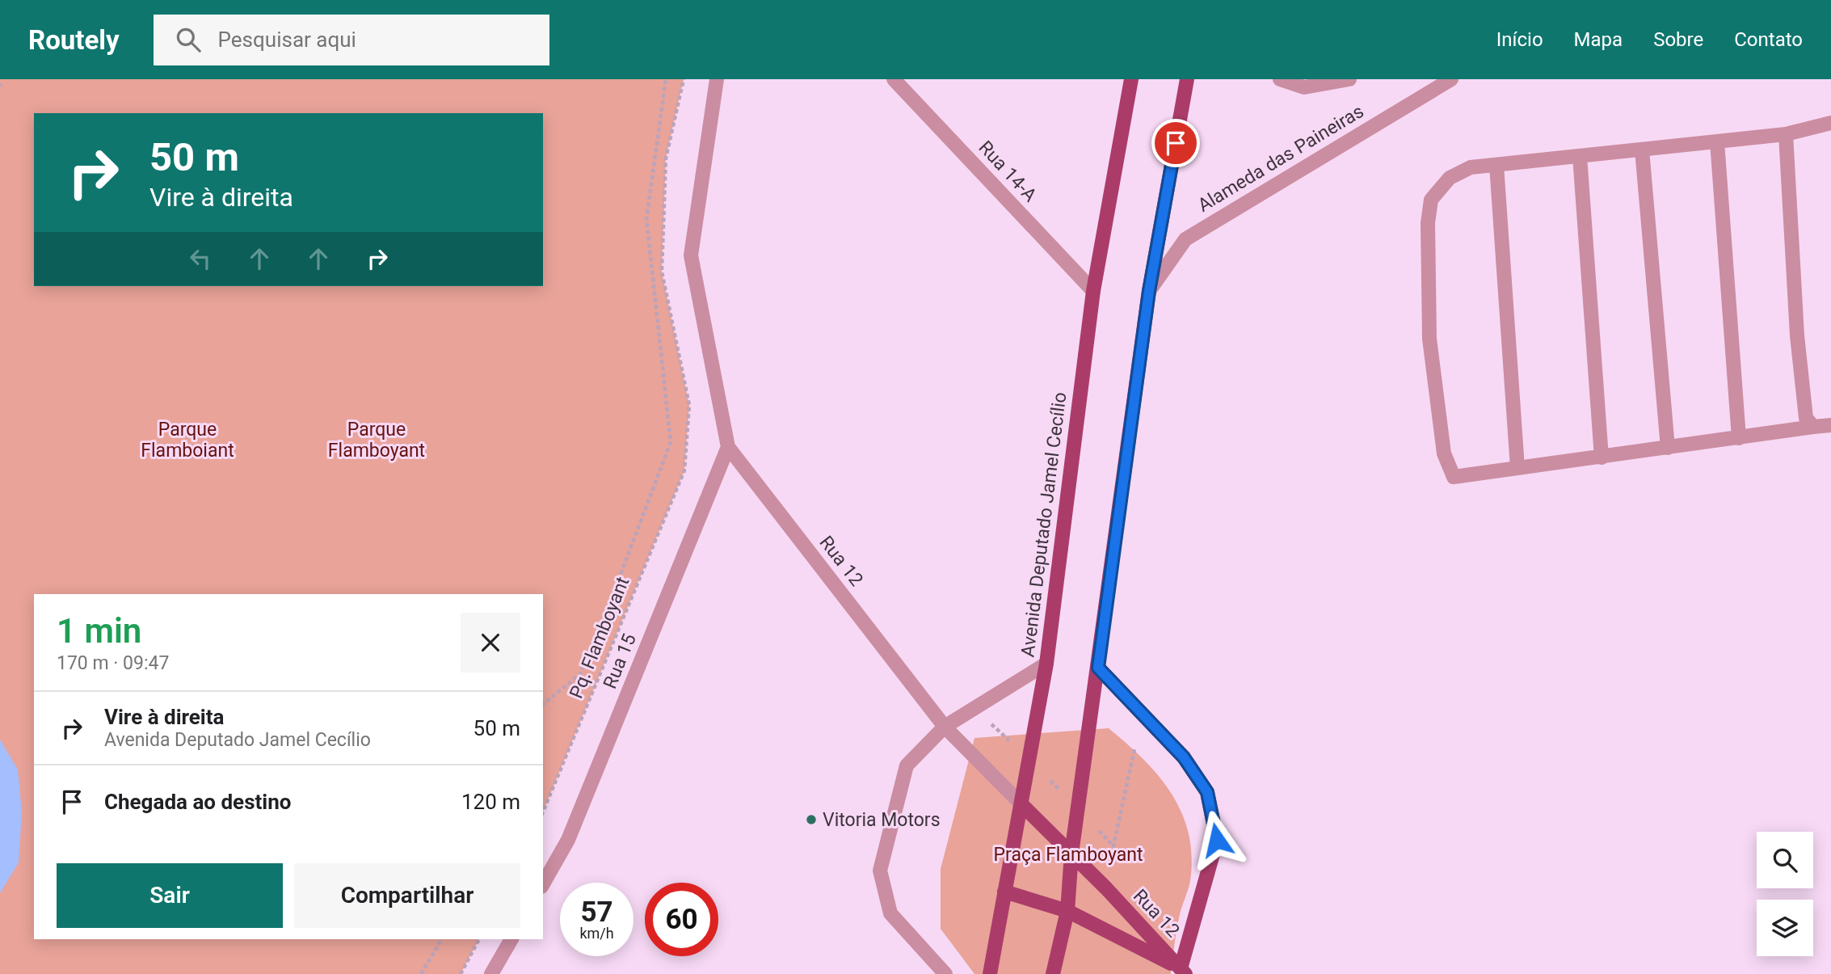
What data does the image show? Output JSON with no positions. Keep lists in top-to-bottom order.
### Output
{
  "streets": {
    "main road": ["Avenida Deputado Jamel Cecílio", "Rua 12"],
    "street": ["Alameda das Paineiras", "Rua 14-A", "Rua 15"],
    "path": ["Pq. Flamboyant"]
  },
  "crossings": [
    ["Rua 14-A", "Avenida Deputado Jamel Cecílio"],
    ["Avenida Deputado Jamel Cecílio", "Rua 12"],
    ["Rua 12", "Rua 15"]
  ],
  "parks": ["Parque Flamboiant", "Parque Flamboyant", "Praça Flamboyant"],
  "places": ["Vitoria Motors"],
  "page": {
    "header": "Routely",
    "search": "Pesquisar aqui",
    "nav": [
      "Início",
      "Mapa",
      "Sobre",
      "Contato"
    ],
    "turn": ["50 m", "Vire à direita"],
    "heading": ["1 min", "170 m · 09:47"],
    "list": [
      {
        "name": "Vire à direita",
        "note": "Avenida Deputado Jamel Cecílio",
        "value": "50 m"
      },
      {
        "name": "Chegada ao destino",
        "value": "120 m"
      }
    ],
    "buttons": ["Sair", "Compartilhar"],
    "speed": "57 km/h",
    "limit": "60"
  }
}
